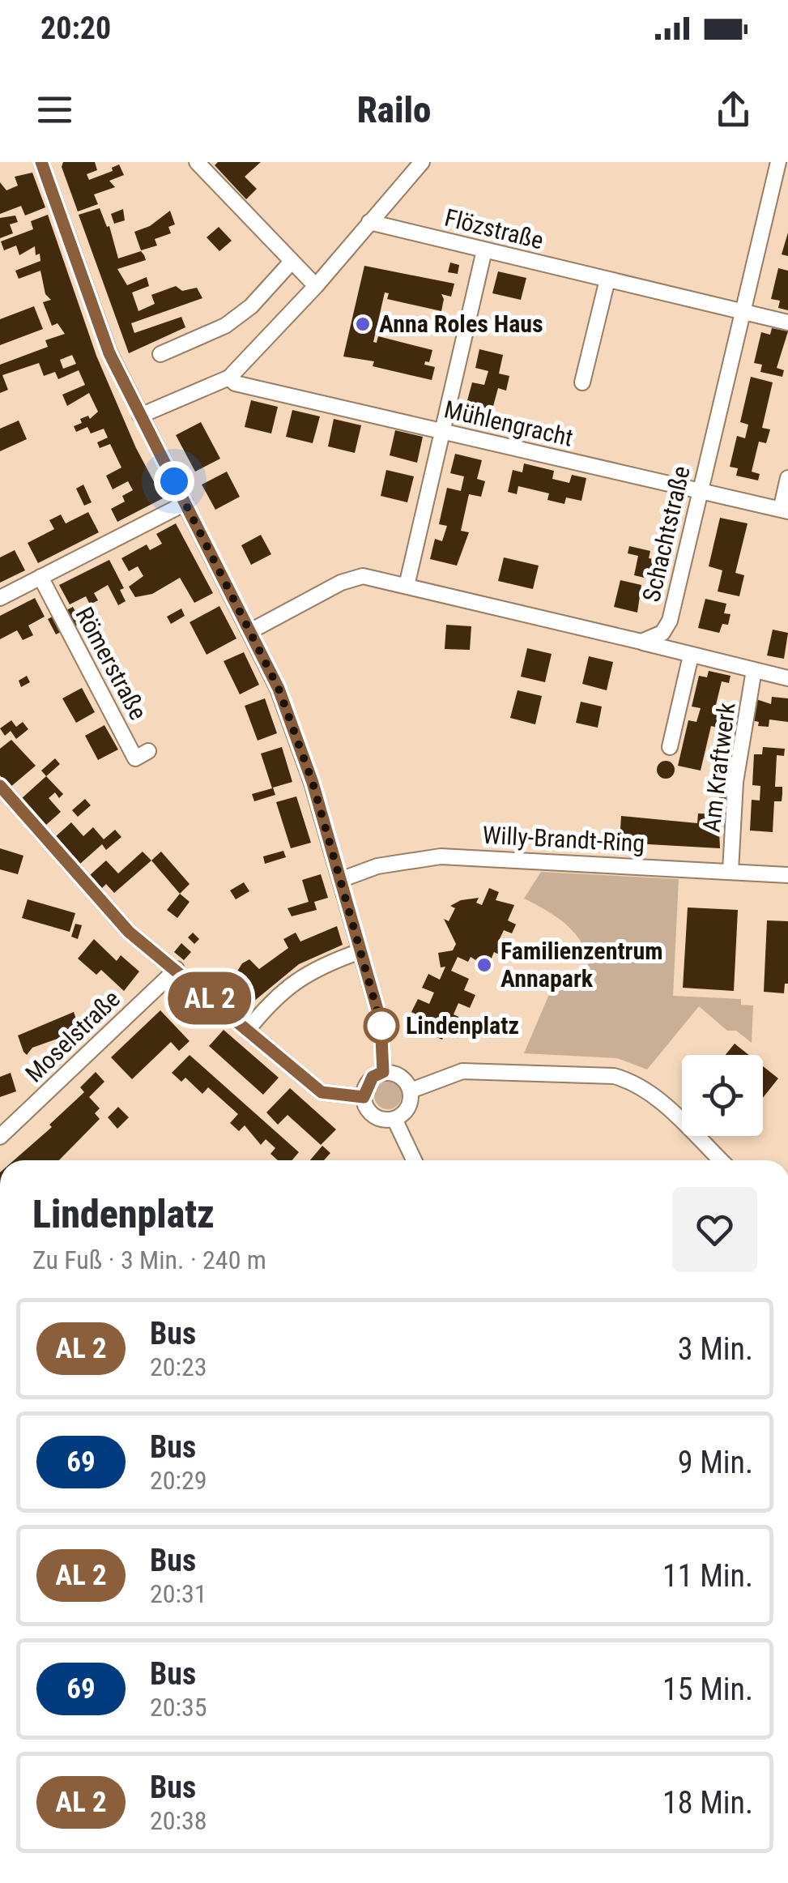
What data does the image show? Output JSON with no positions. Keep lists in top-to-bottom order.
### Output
{
  "streets": {
    "street": [
      "Flözstraße",
      "Mühlengracht",
      "Schachtstraße",
      "Römerstraße",
      "Am Kraftwerk",
      "Willy-Brandt-Ring",
      "Moselstraße"
    ]
  },
  "crossings": [
    ["Flözstraße", "Schachtstraße"],
    ["Mühlengracht", "Schachtstraße"],
    ["Schachtstraße", "Am Kraftwerk"],
    ["Am Kraftwerk", "Willy-Brandt-Ring"]
  ],
  "places": ["Anna Roles Haus", "Familienzentrum Annapark", "Lindenplatz"],
  "page": {
    "status": "20:20",
    "header": "Railo",
    "on_map": "AL 2",
    "heading": ["Lindenplatz", "Zu Fuß · 3 Min. · 240 m"],
    "list": [
      {
        "mark": "AL 2",
        "name": "Bus",
        "note": "20:23",
        "value": "3 Min."
      },
      {
        "mark": "69",
        "name": "Bus",
        "note": "20:29",
        "value": "9 Min."
      },
      {
        "mark": "AL 2",
        "name": "Bus",
        "note": "20:31",
        "value": "11 Min."
      },
      {
        "mark": "69",
        "name": "Bus",
        "note": "20:35",
        "value": "15 Min."
      },
      {
        "mark": "AL 2",
        "name": "Bus",
        "note": "20:38",
        "value": "18 Min."
      }
    ]
  }
}
